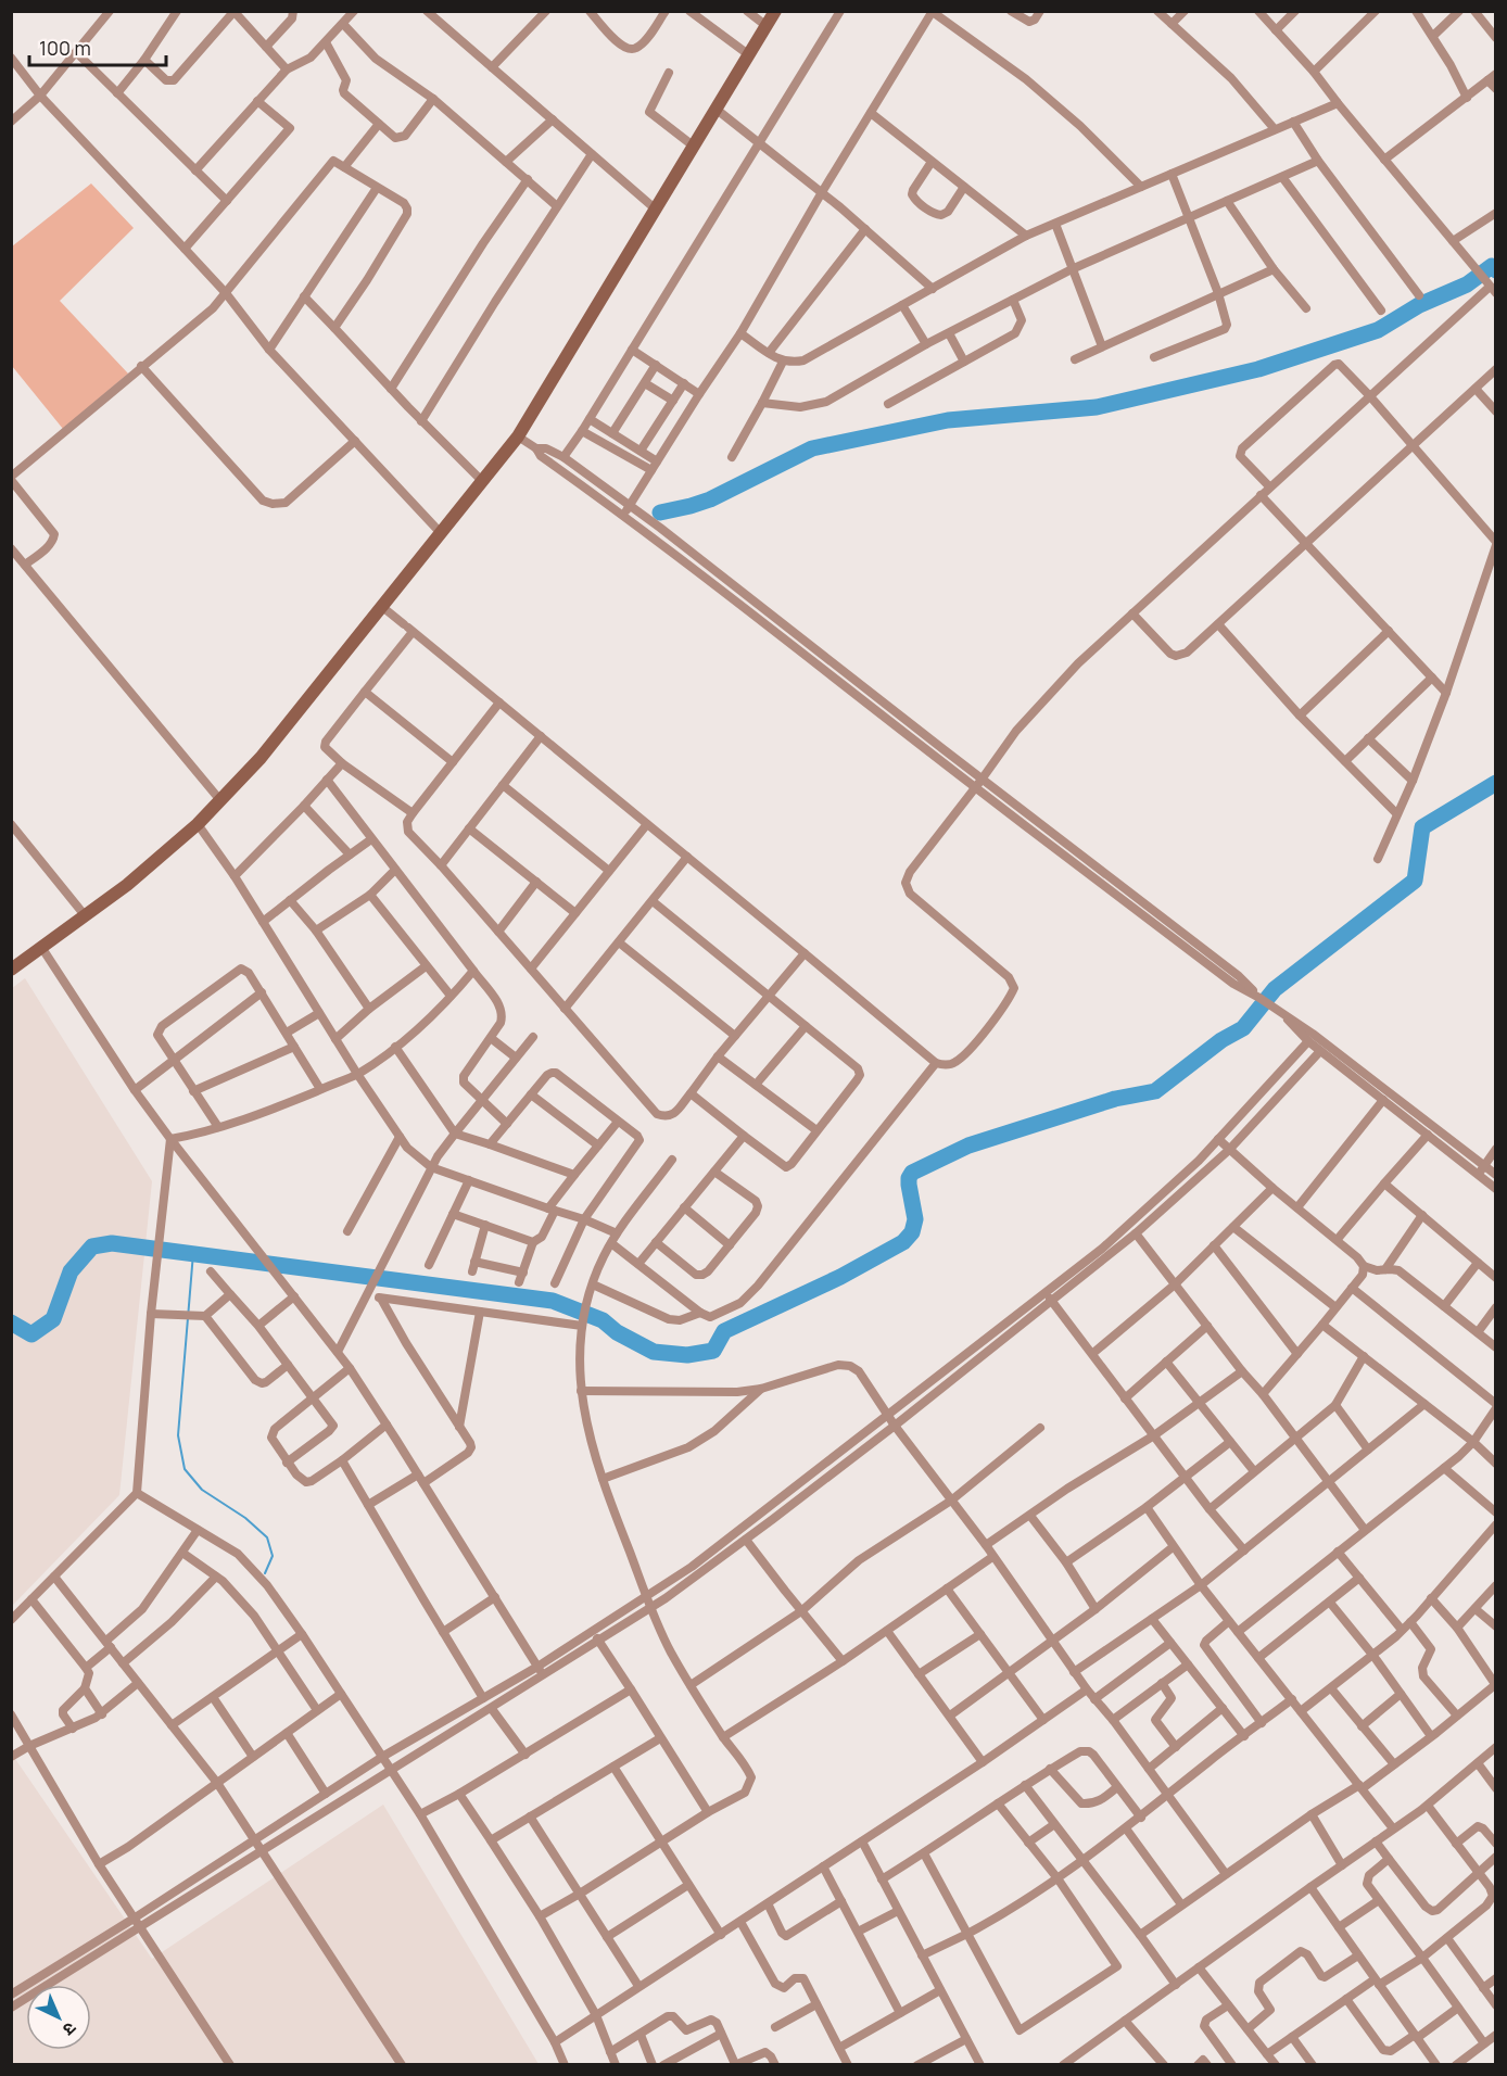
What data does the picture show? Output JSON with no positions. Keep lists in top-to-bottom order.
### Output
{
  "scale_bar": "100 m",
  "north": "bottom right"
}
